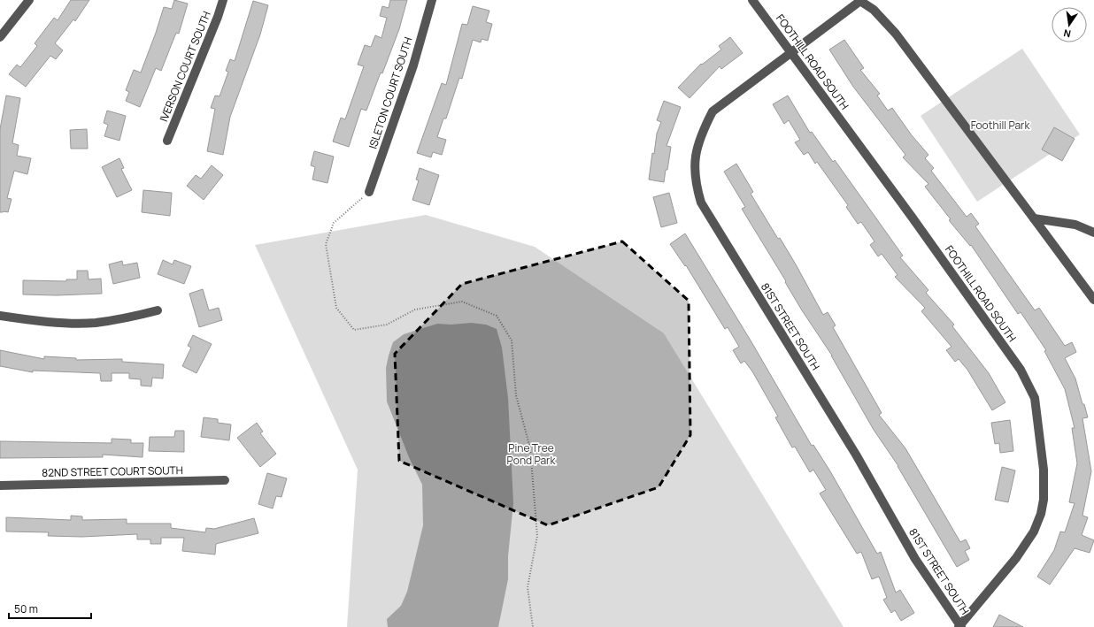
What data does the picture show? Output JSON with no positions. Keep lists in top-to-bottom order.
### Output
{
  "streets": {
    "street": [
      "FOOTHILL ROAD SOUTH",
      "IVERSON COURT SOUTH",
      "ISLETON COURT SOUTH",
      "81ST STREET SOUTH",
      "82ND STREET COURT SOUTH"
    ]
  },
  "crossings": [
    ["FOOTHILL ROAD SOUTH", "81ST STREET SOUTH"]
  ],
  "parks": ["Foothill Park", "Pine Tree Pond Park"],
  "scale_bar": "50 m",
  "north": "bottom"
}
